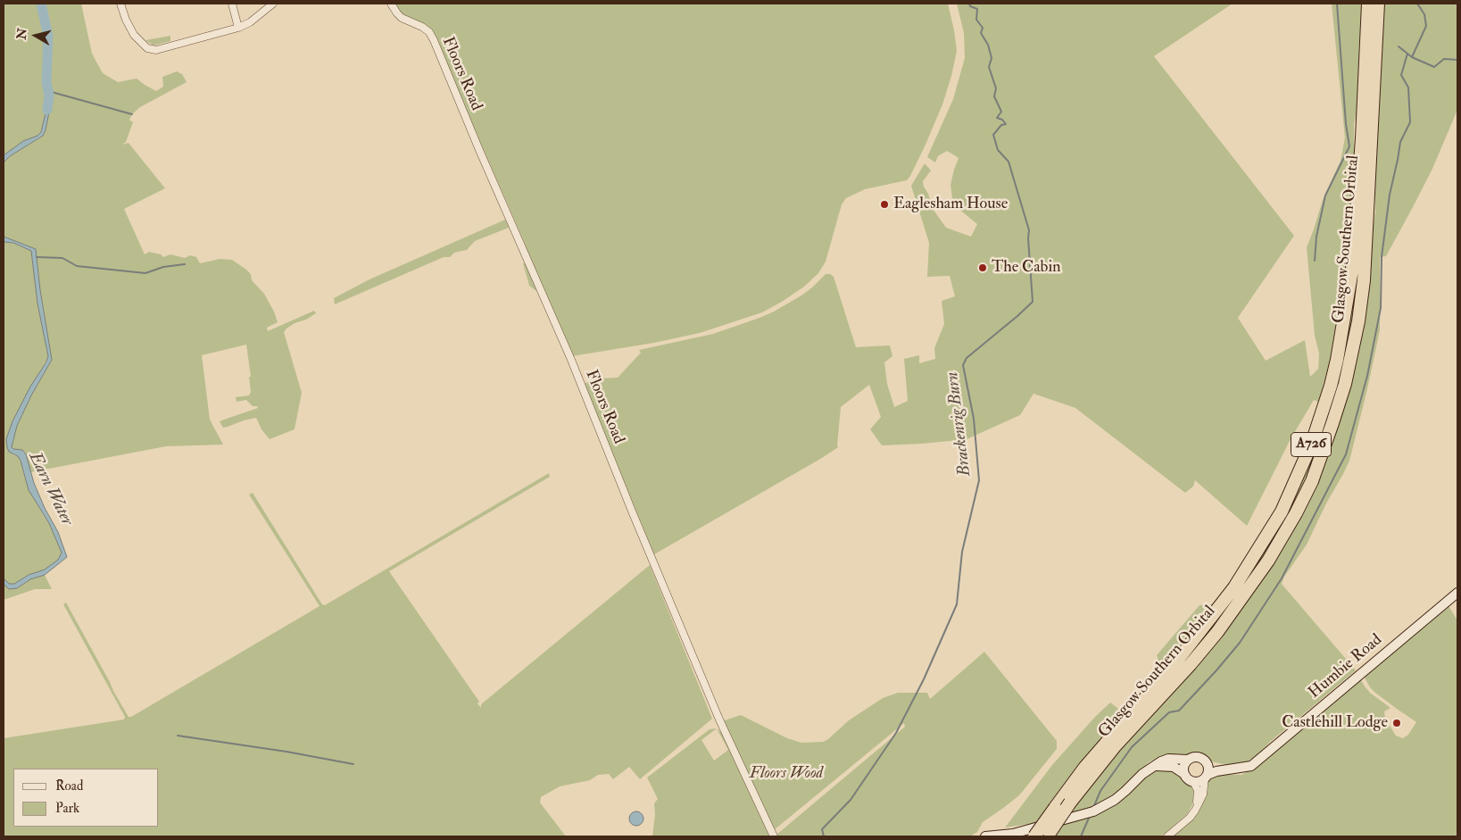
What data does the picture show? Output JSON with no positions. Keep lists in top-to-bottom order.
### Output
{
  "streets": {
    "highway": ["Glasgow Southern Orbital", "A726"],
    "street": ["Floors Road", "Humbie Road"]
  },
  "water": ["Brackenrig Burn", "Earn Water"],
  "parks": ["Floors Wood"],
  "places": ["Eaglesham House", "The Cabin", "Castlehill Lodge"],
  "legend": ["Road", "Park"],
  "north": "left"
}
